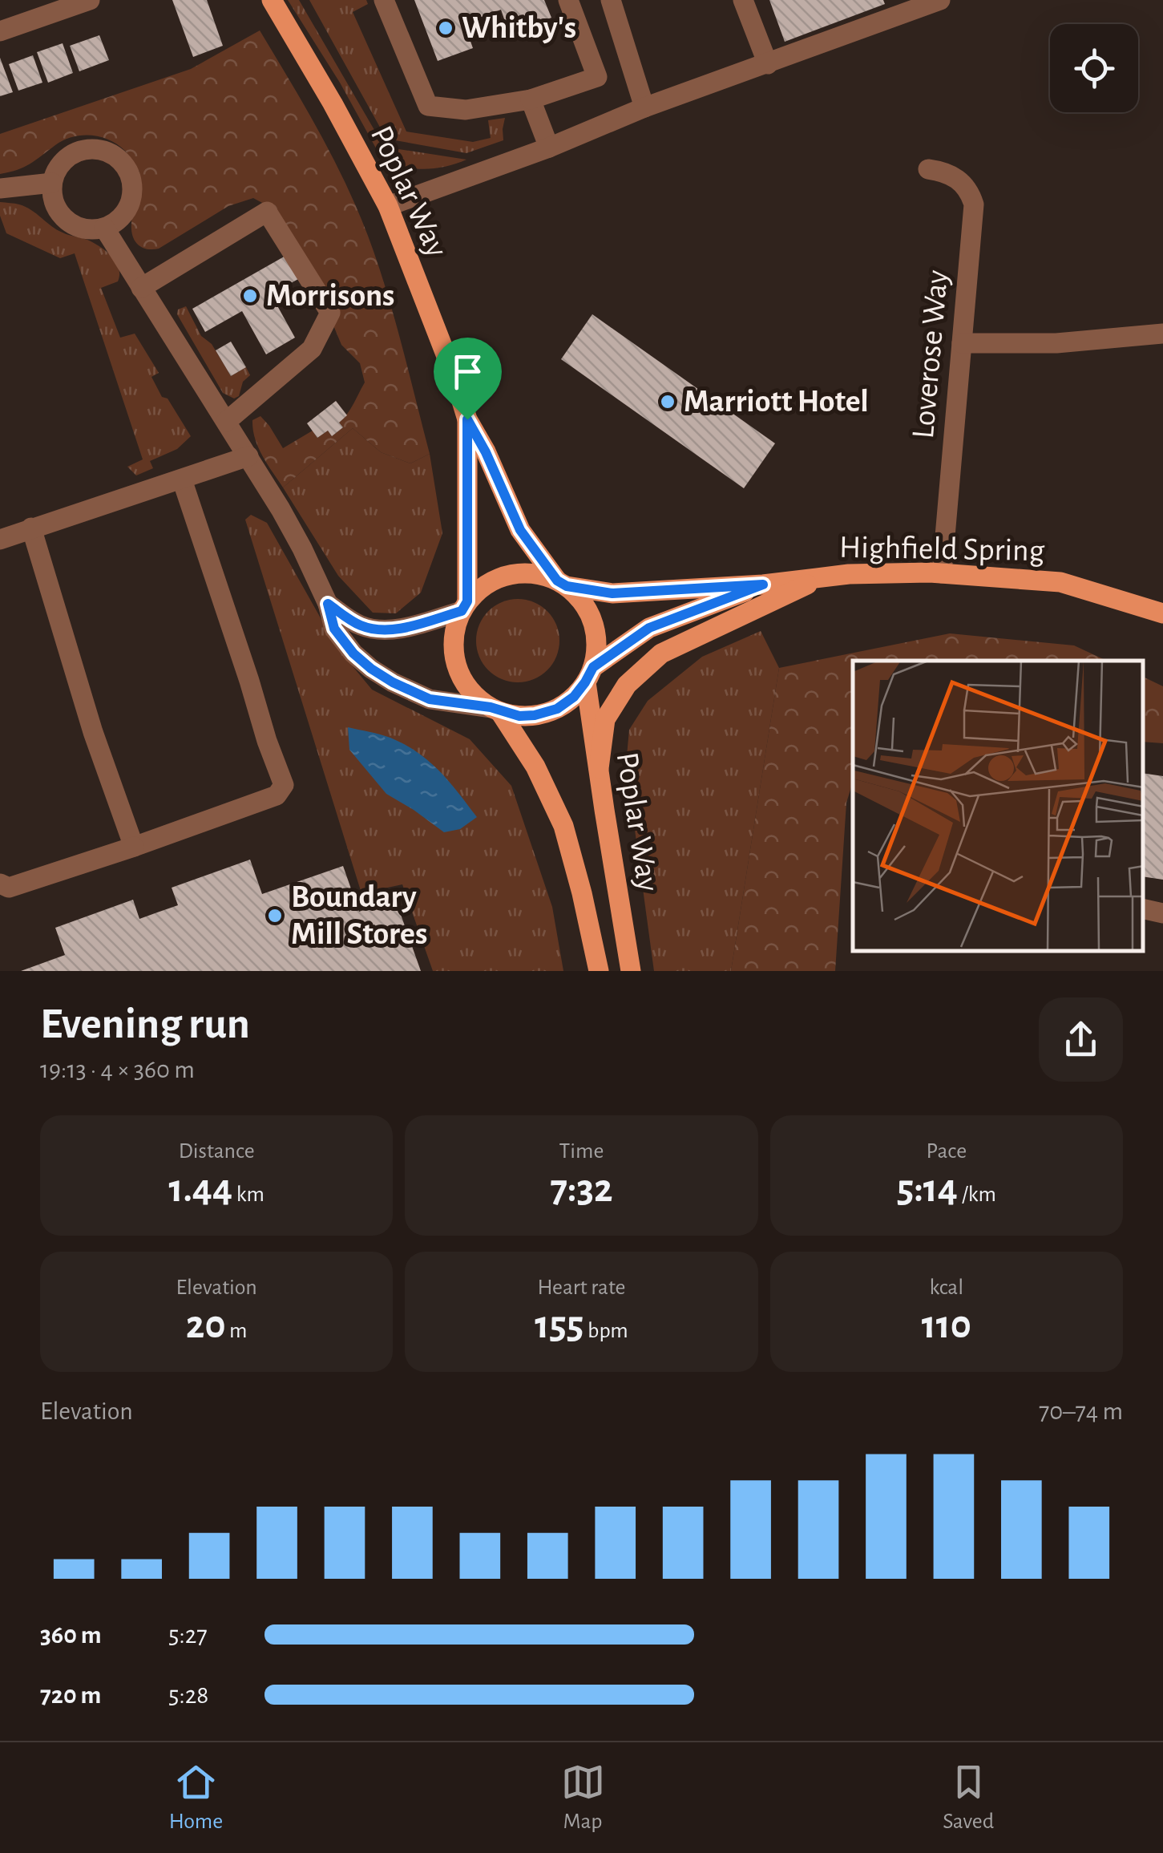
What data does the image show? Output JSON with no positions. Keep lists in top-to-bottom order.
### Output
{
  "streets": {
    "main road": ["Poplar Way", "Highfield Spring"],
    "street": ["Loverose Way"]
  },
  "crossings": [
    ["Poplar Way", "Highfield Spring"],
    ["Loverose Way", "Highfield Spring"]
  ],
  "places": [
    "Whitby's",
    "Morrisons",
    "Marriott Hotel",
    "Boundary Mill Stores"
  ],
  "page": {
    "heading": ["Evening run", "19:13 · 4 × 360 m"],
    "stats": [
      ["Distance", "1.44 km"],
      ["Time", "7:32"],
      ["Pace", "5:14 /km"],
      ["Elevation", "20 m"],
      ["Heart rate", "155 bpm"],
      ["kcal", "110"]
    ],
    "chart": ["Elevation", "70–74 m"],
    "list": [
      {
        "name": "360 m",
        "note": "5:27"
      },
      {
        "name": "720 m",
        "note": "5:28"
      }
    ],
    "tabs": ["Home", "Map", "Saved"]
  }
}
